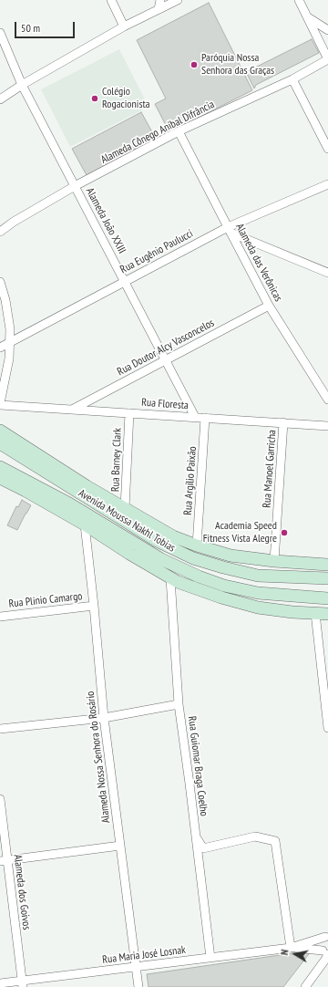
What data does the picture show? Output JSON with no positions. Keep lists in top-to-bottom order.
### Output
{
  "streets": {
    "main road": ["Avenida Moussa Nakhl Tobias"],
    "street": [
      "Alameda Cônego Aníbal Difrância",
      "Alameda João XXIII",
      "Rua Eugênio Paulucci",
      "Alameda das Verônicas",
      "Rua Doutor Alcy Vasconcelos",
      "Rua Floresta",
      "Rua Barney Clark",
      "Rua Manoel Garricha",
      "Rua Argílio Paixão",
      "Rua Plinio Camargo",
      "Alameda Nossa Senhora do Rosário",
      "Rua Guiomar Braga Coelho",
      "Alameda dos Goivos",
      "Rua Maria José Losnak"
    ]
  },
  "crossings": [
    ["Alameda Cônego Aníbal Difrância", "Alameda João XXIII"],
    ["Alameda Cônego Aníbal Difrância", "Alameda das Verônicas"],
    ["Alameda João XXIII", "Rua Eugênio Paulucci"],
    ["Alameda João XXIII", "Rua Doutor Alcy Vasconcelos"],
    ["Alameda João XXIII", "Rua Floresta"],
    ["Rua Eugênio Paulucci", "Alameda das Verônicas"],
    ["Alameda das Verônicas", "Rua Doutor Alcy Vasconcelos"],
    ["Rua Doutor Alcy Vasconcelos", "Rua Floresta"],
    ["Rua Floresta", "Rua Barney Clark"],
    ["Rua Floresta", "Rua Manoel Garricha"],
    ["Rua Floresta", "Rua Argílio Paixão"],
    ["Rua Plinio Camargo", "Alameda Nossa Senhora do Rosário"],
    ["Alameda Nossa Senhora do Rosário", "Rua Maria José Losnak"],
    ["Rua Guiomar Braga Coelho", "Rua Maria José Losnak"],
    ["Alameda dos Goivos", "Rua Maria José Losnak"]
  ],
  "places": ["Paróquia Nossa Senhora das Graças", "Colégio Rogacionista", "Academia Speed Fitness Vista Alegre"],
  "scale_bar": "50 m",
  "north": "left"
}
